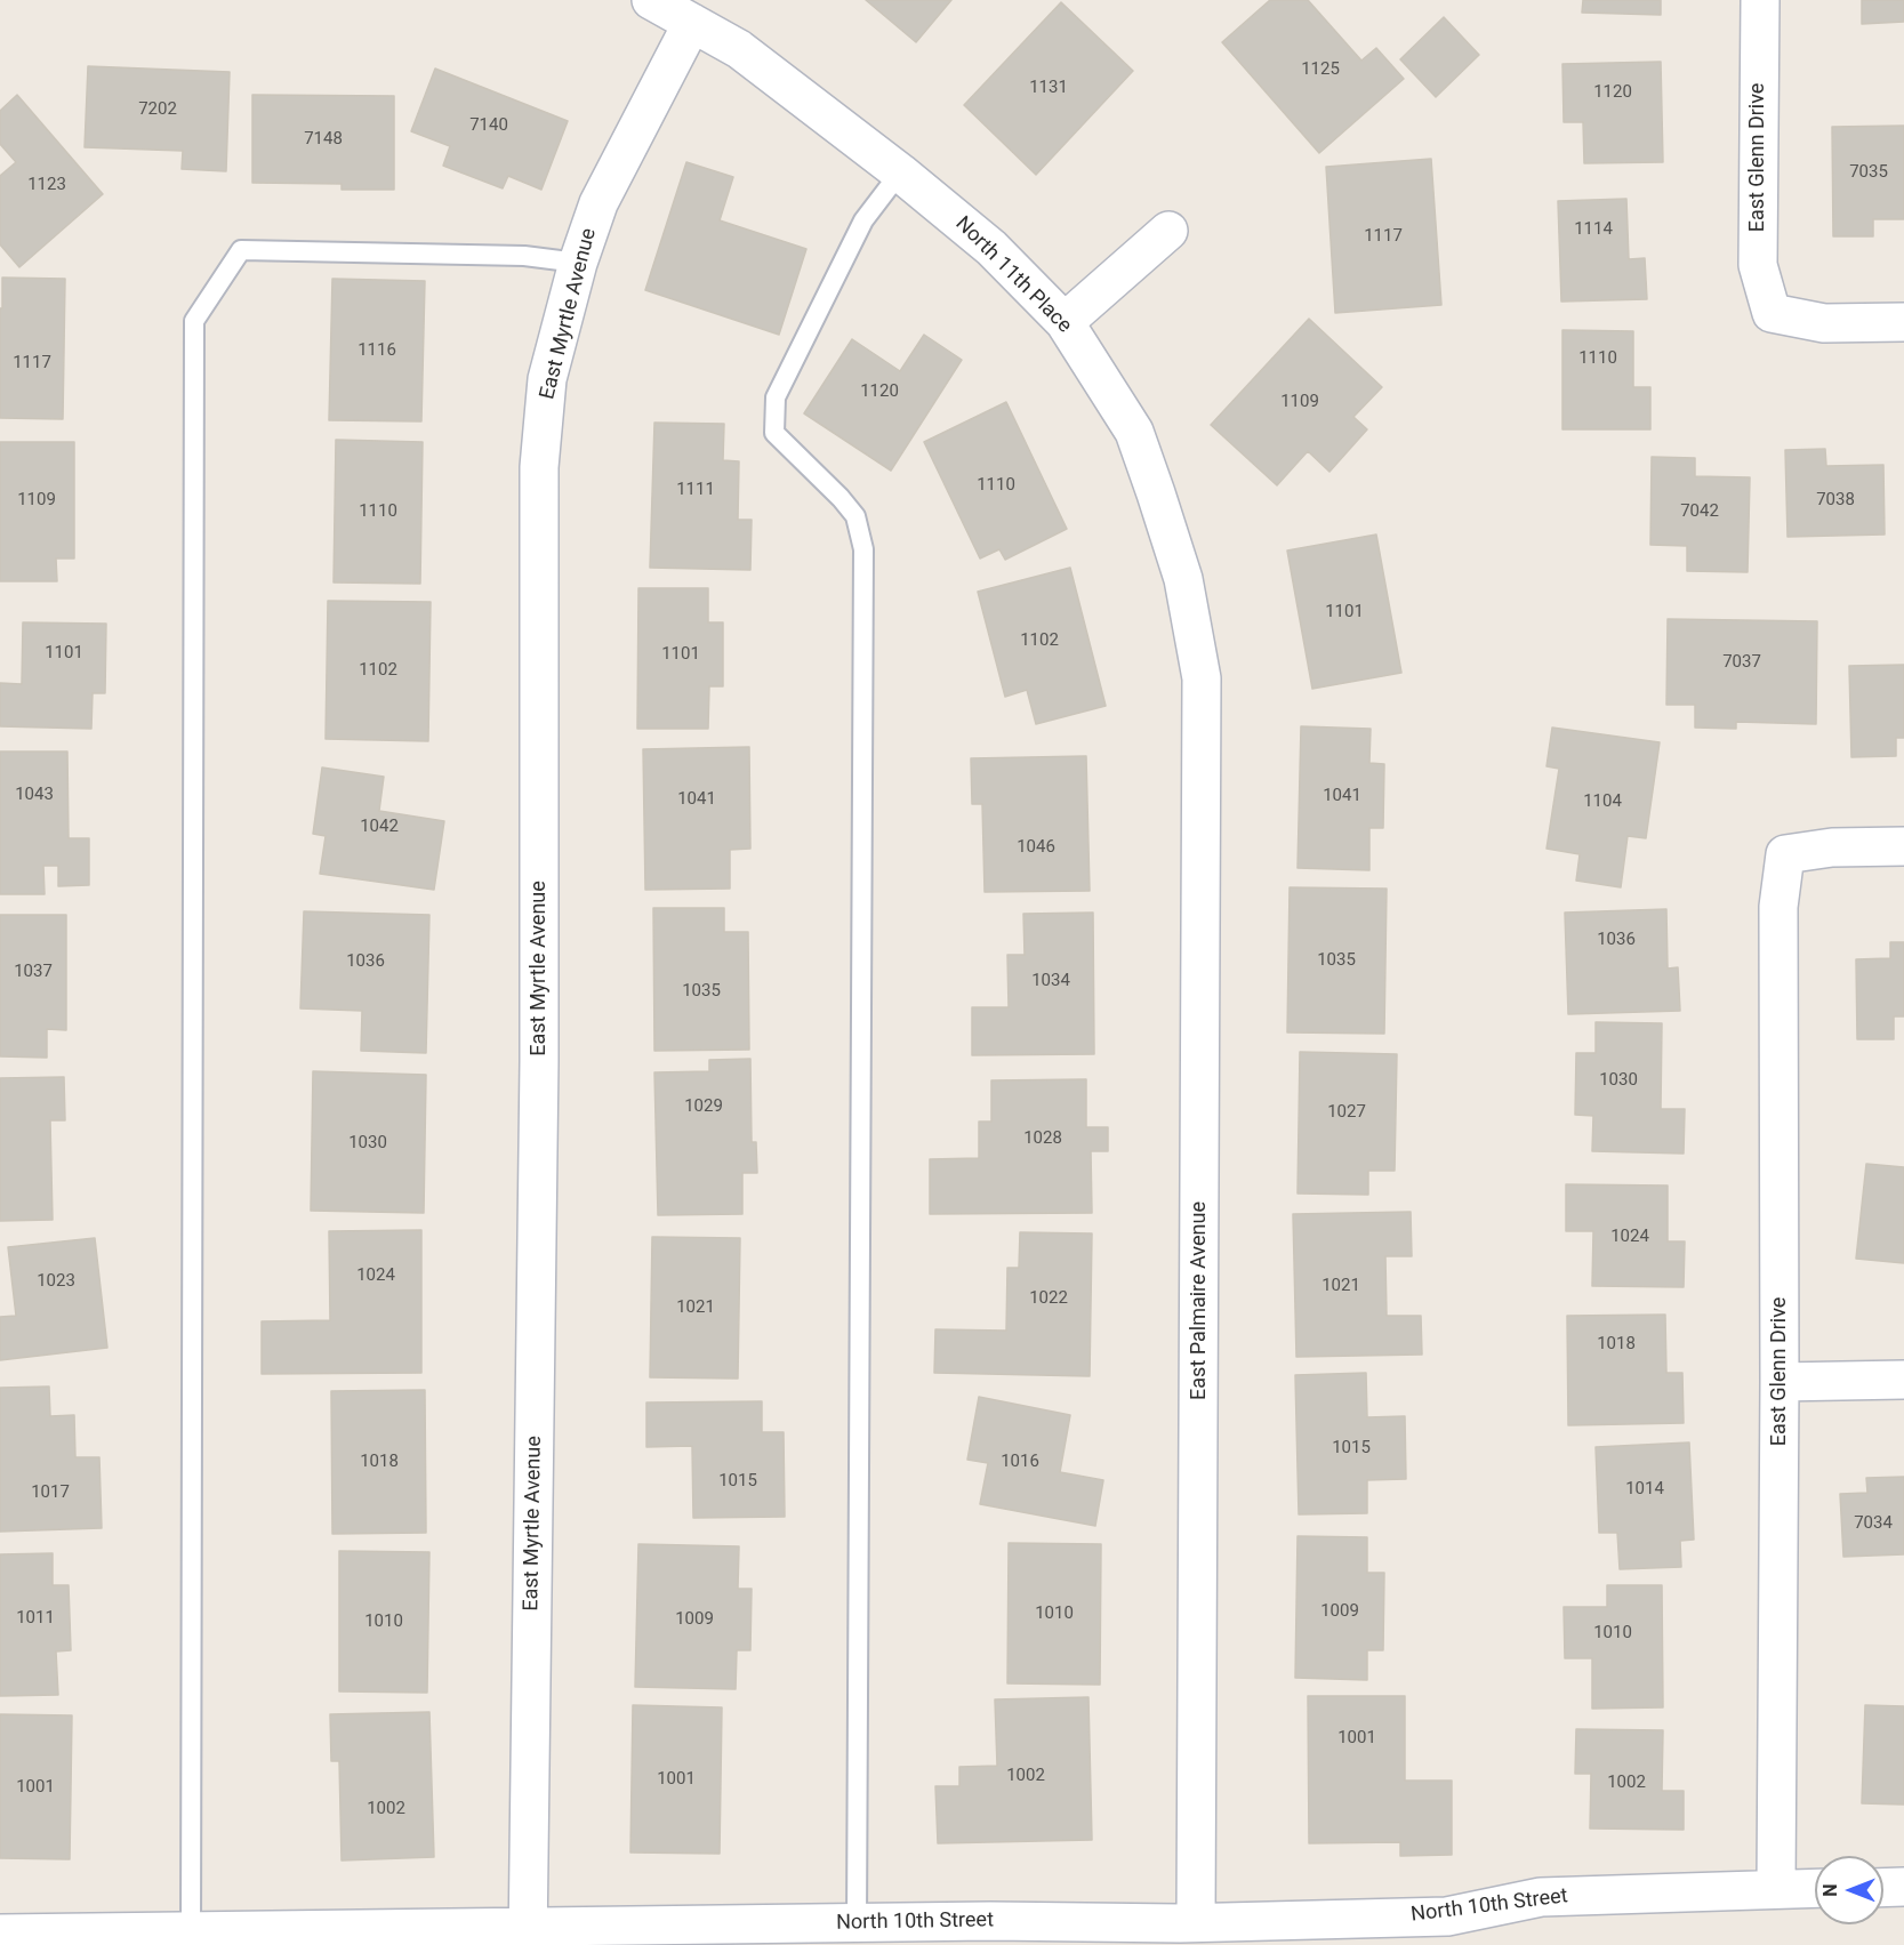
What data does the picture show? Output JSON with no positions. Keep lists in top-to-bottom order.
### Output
{
  "streets": {
    "street": [
      "East Glenn Drive",
      "North 11th Place",
      "East Myrtle Avenue",
      "East Palmaire Avenue",
      "North 10th Street"
    ]
  },
  "crossings": [
    ["East Glenn Drive", "North 10th Street"],
    ["North 11th Place", "East Myrtle Avenue"],
    ["North 11th Place", "East Palmaire Avenue"],
    ["East Myrtle Avenue", "North 10th Street"],
    ["East Palmaire Avenue", "North 10th Street"]
  ],
  "house_numbers": [
    "1125",
    "1131",
    "1120",
    "7202",
    "7140",
    "7148",
    "7035",
    "1123",
    "1114",
    "1117",
    "1116",
    "1110",
    "1117",
    "1120",
    "1109",
    "1110",
    "1111",
    "1109",
    "7038",
    "1110",
    "7042",
    "1101",
    "1102",
    "1101",
    "1101",
    "7037",
    "1102",
    "1043",
    "1041",
    "1041",
    "1104",
    "1042",
    "1046",
    "1036",
    "1035",
    "1036",
    "1037",
    "1034",
    "1035",
    "1030",
    "1029",
    "1027",
    "1028",
    "1030",
    "1024",
    "1024",
    "1023",
    "1021",
    "1022",
    "1021",
    "1018",
    "1015",
    "1018",
    "1016",
    "1015",
    "1014",
    "1017",
    "7034",
    "1009",
    "1010",
    "1011",
    "1009",
    "1010",
    "1010",
    "1001",
    "1002",
    "1001",
    "1002",
    "1001",
    "1002"
  ],
  "north": "left"
}
